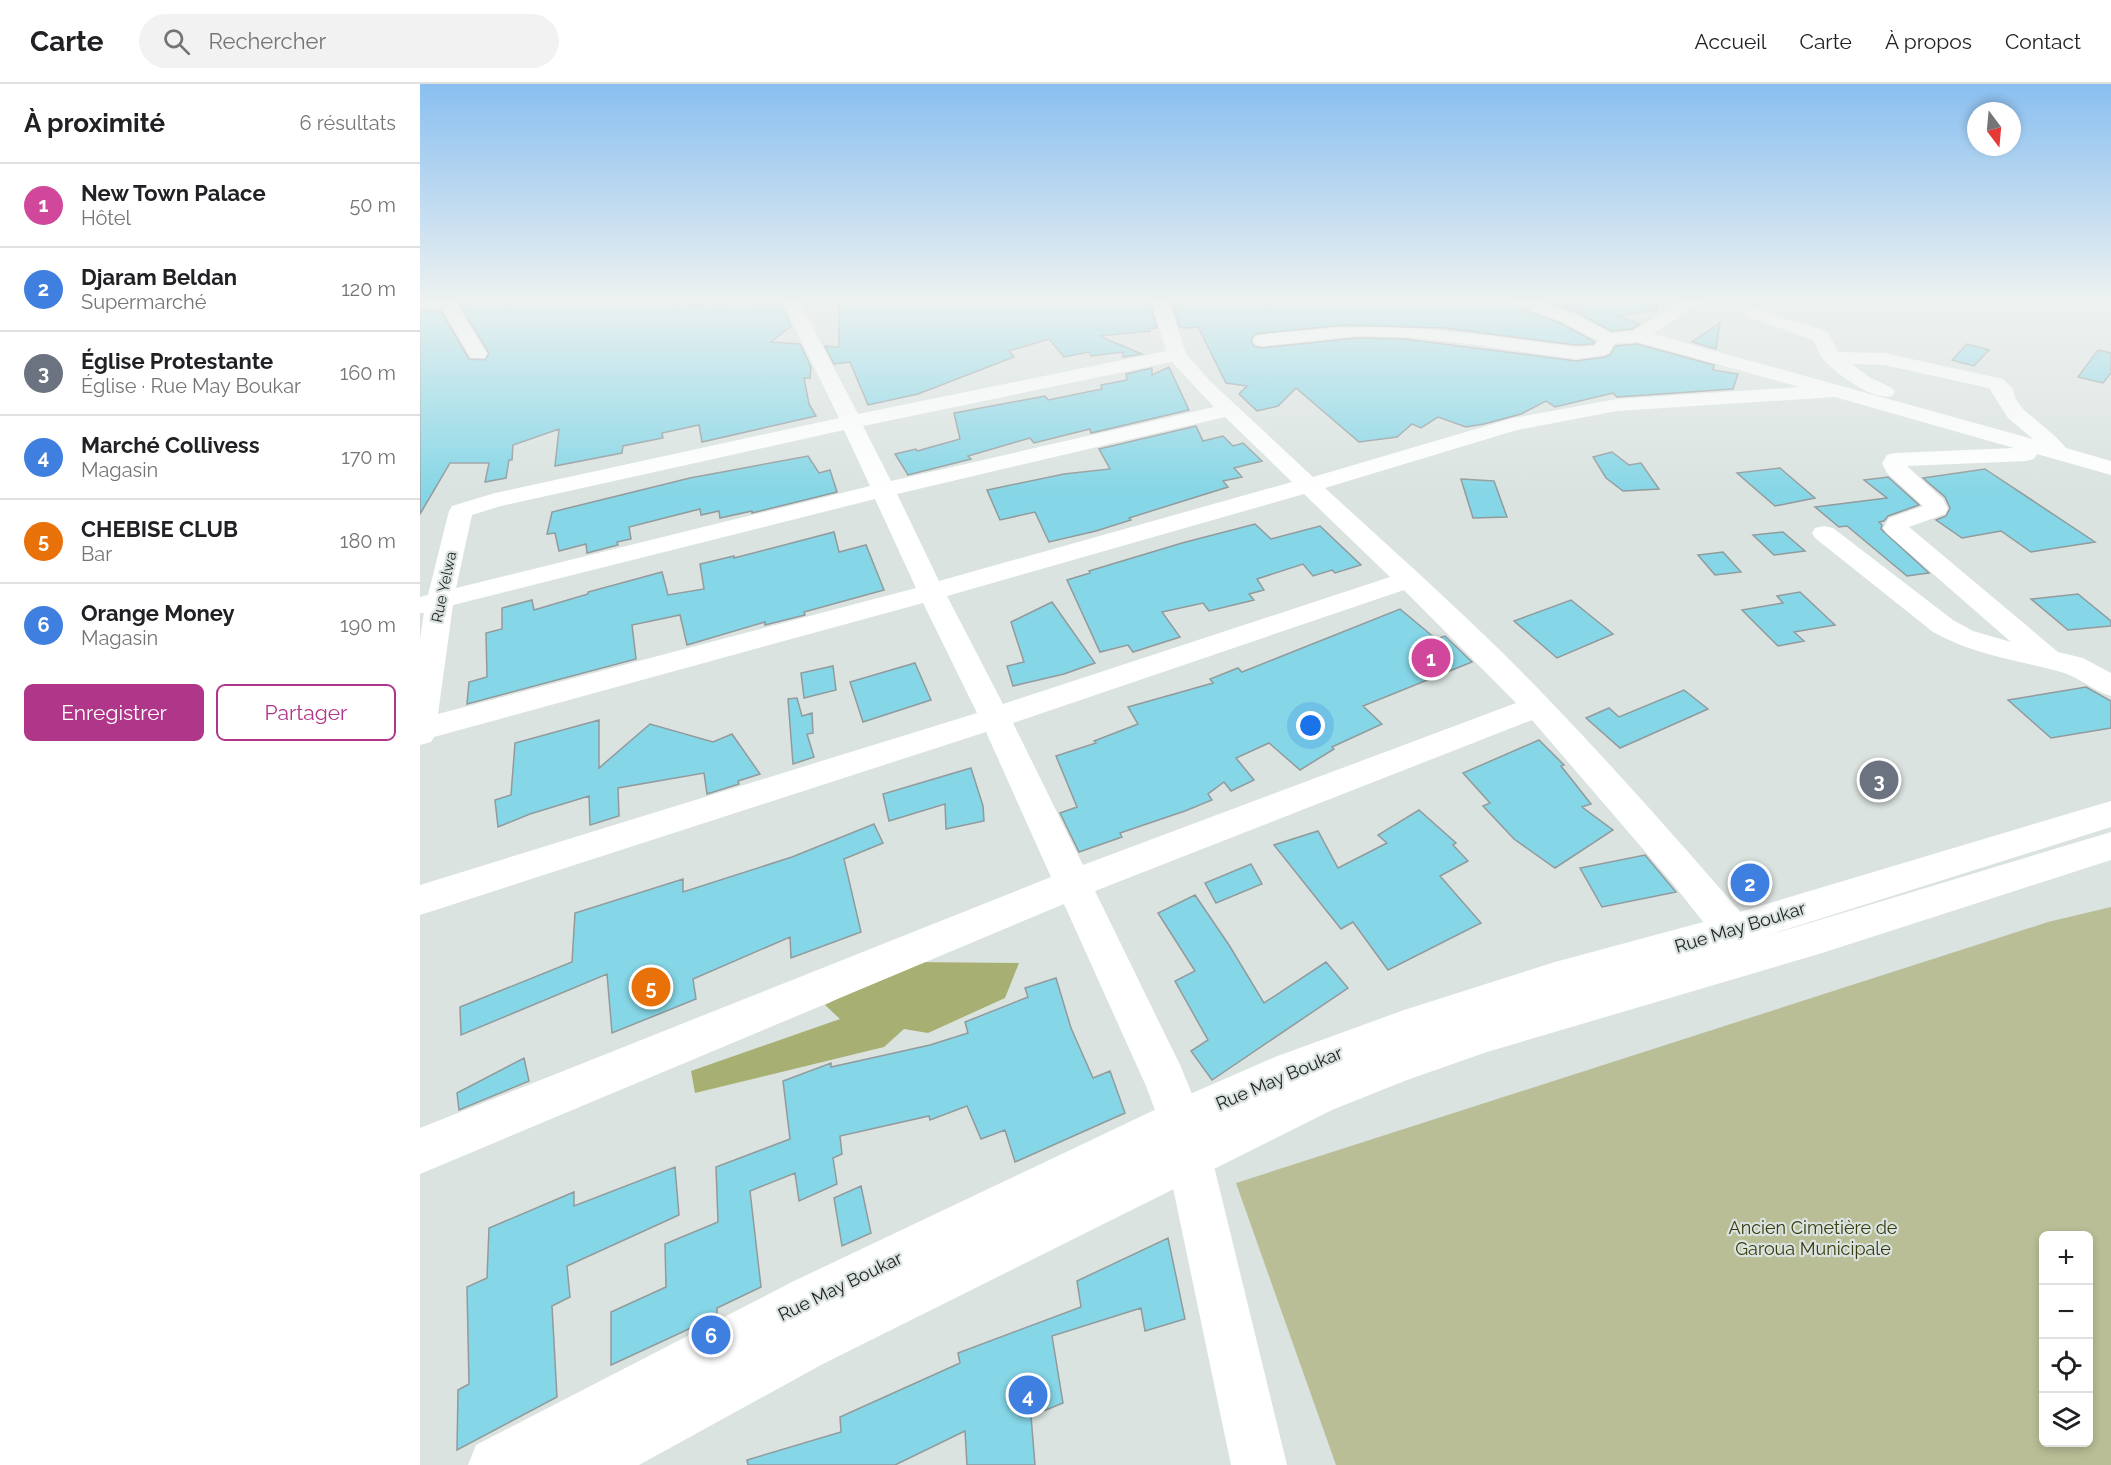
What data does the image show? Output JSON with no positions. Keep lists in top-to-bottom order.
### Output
{
  "streets": {
    "street": ["Rue Yelwa", "Rue May Boukar"]
  },
  "parks": ["Ancien Cimetière de Garoua Municipale"],
  "north": "bottom",
  "page": {
    "header": "Carte",
    "search": "Rechercher",
    "nav": [
      "Accueil",
      "Carte",
      "À propos",
      "Contact"
    ],
    "heading": ["À proximité", "6 résultats"],
    "list": [
      {
        "mark": "1",
        "name": "New Town Palace",
        "note": "Hôtel",
        "value": "50 m"
      },
      {
        "mark": "2",
        "name": "Djaram Beldan",
        "note": "Supermarché",
        "value": "120 m"
      },
      {
        "mark": "3",
        "name": "Église Protestante",
        "note": "Église · Rue May Boukar",
        "value": "160 m"
      },
      {
        "mark": "4",
        "name": "Marché Collivess",
        "note": "Magasin",
        "value": "170 m"
      },
      {
        "mark": "5",
        "name": "CHEBISE CLUB",
        "note": "Bar",
        "value": "180 m"
      },
      {
        "mark": "6",
        "name": "Orange Money",
        "note": "Magasin",
        "value": "190 m"
      }
    ],
    "pins": [
      "1",
      "3",
      "2",
      "5",
      "6",
      "4"
    ],
    "buttons": ["Enregistrer", "Partager"],
    "map_buttons": ["+", "−"]
  }
}
